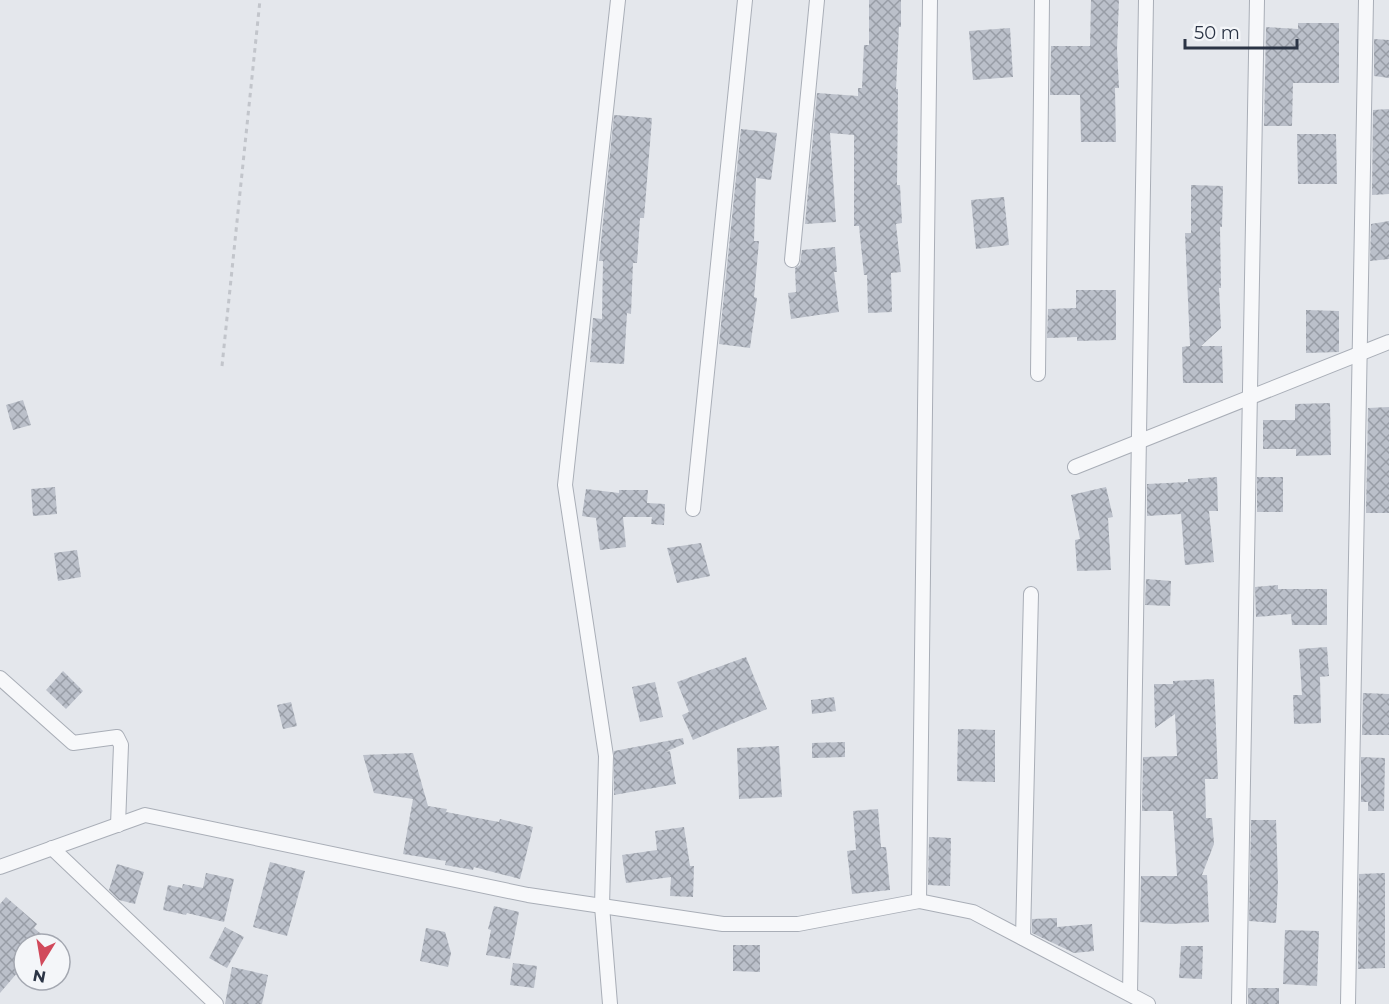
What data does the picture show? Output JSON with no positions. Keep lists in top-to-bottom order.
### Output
{
  "scale_bar": "50 m",
  "north": "bottom"
}
